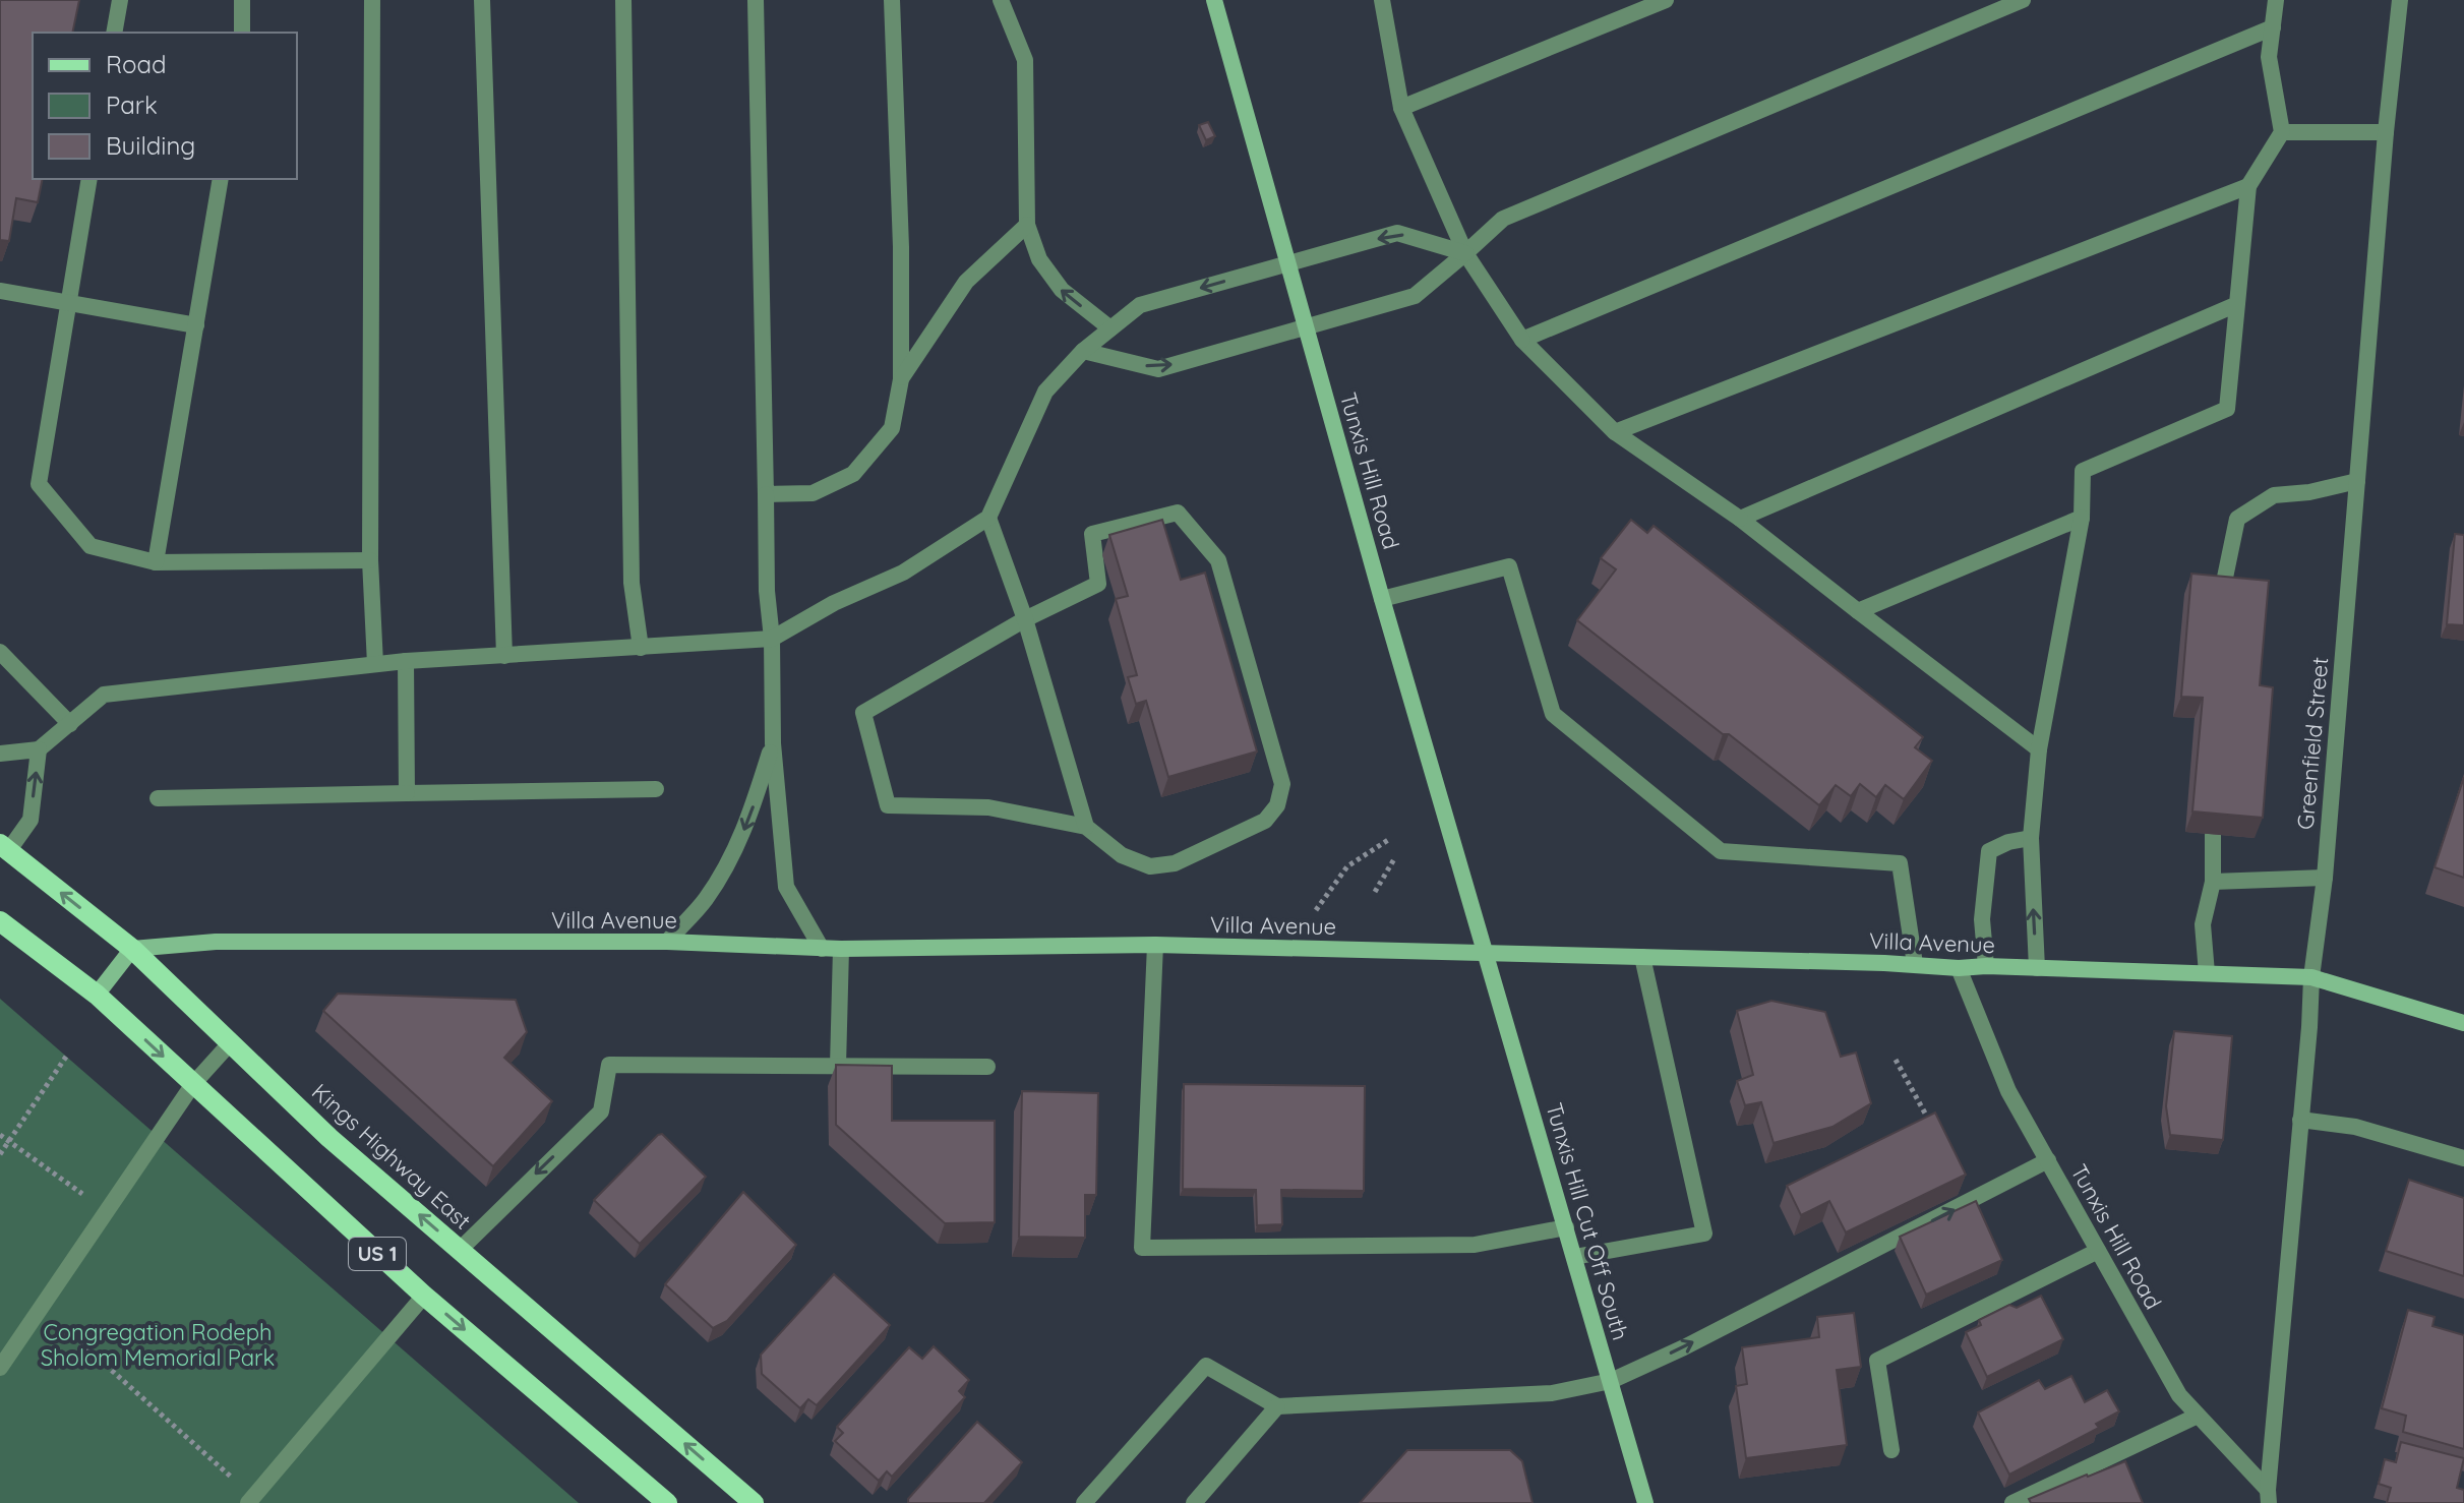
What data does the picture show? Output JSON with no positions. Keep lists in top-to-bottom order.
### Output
{
  "streets": {
    "main road": [
      "Tunxis Hill Road",
      "Villa Avenue",
      "Kings Highway East",
      "Tunxis Hill Cut Off South",
      "US 1"
    ],
    "street": ["Greenfield Street"]
  },
  "crossings": [
    ["Tunxis Hill Road", "Greenfield Street"],
    ["Tunxis Hill Road", "Villa Avenue"],
    ["Tunxis Hill Road", "Tunxis Hill Cut Off South"],
    ["Greenfield Street", "Villa Avenue"],
    ["Villa Avenue", "Kings Highway East"],
    ["Villa Avenue", "Tunxis Hill Cut Off South"]
  ],
  "parks": ["Congregation Rodeph Sholom Memorial Park"],
  "legend": ["Road", "Park", "Building"]
}
